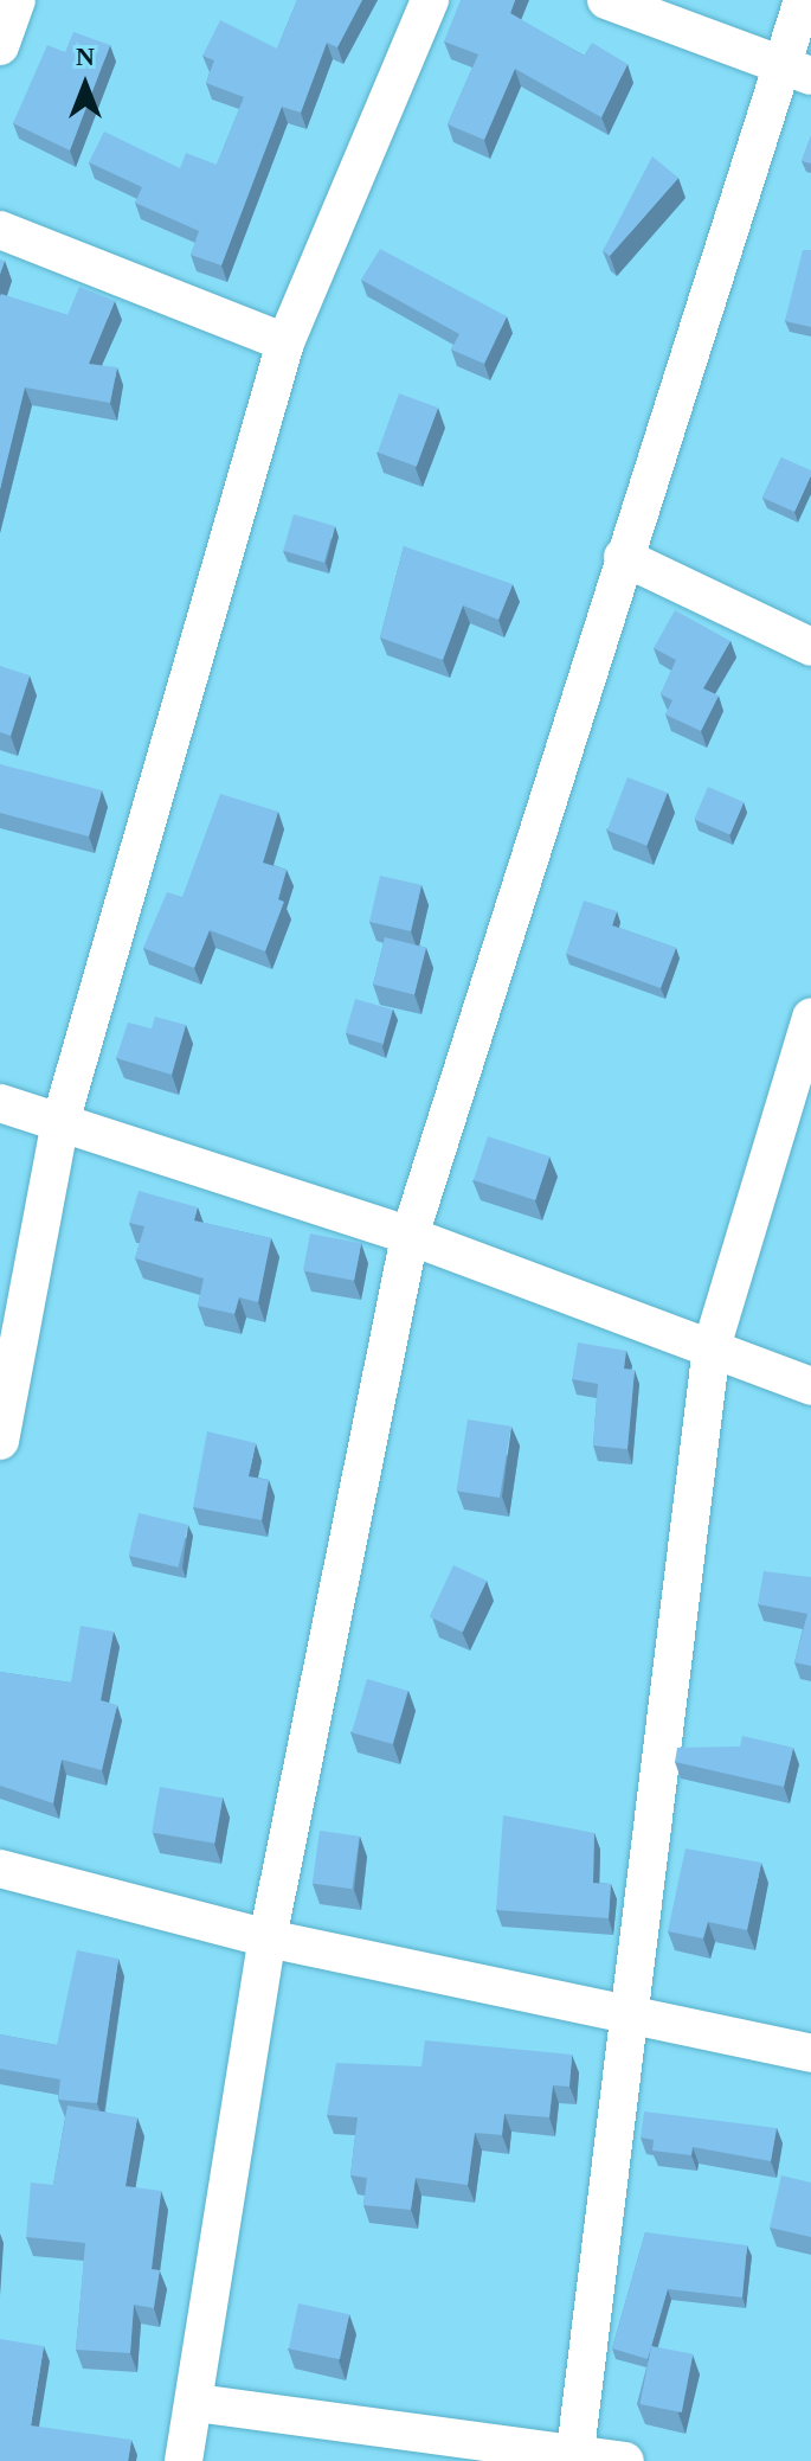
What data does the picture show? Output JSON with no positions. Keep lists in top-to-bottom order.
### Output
{
  "north": "top"
}
